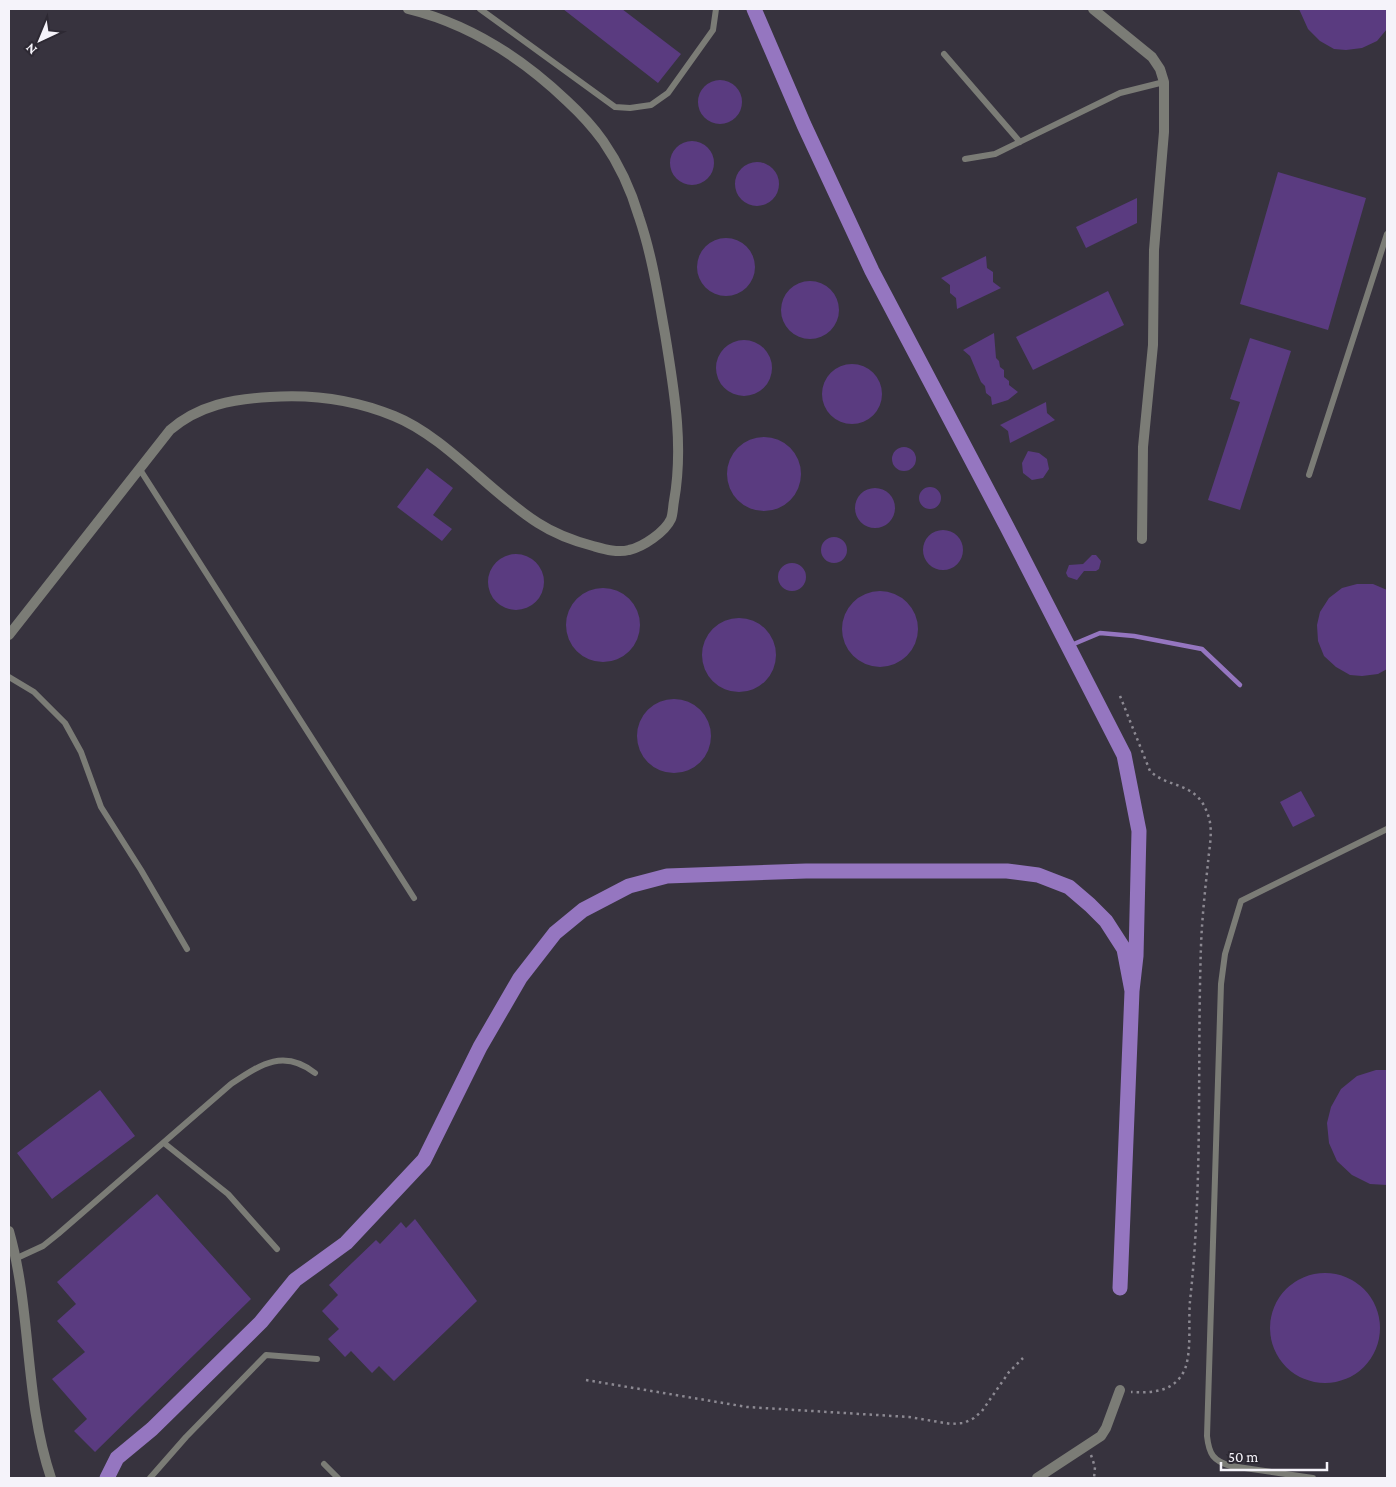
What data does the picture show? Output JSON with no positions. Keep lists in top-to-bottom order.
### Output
{
  "scale_bar": "50 m",
  "north": "bottom left"
}
